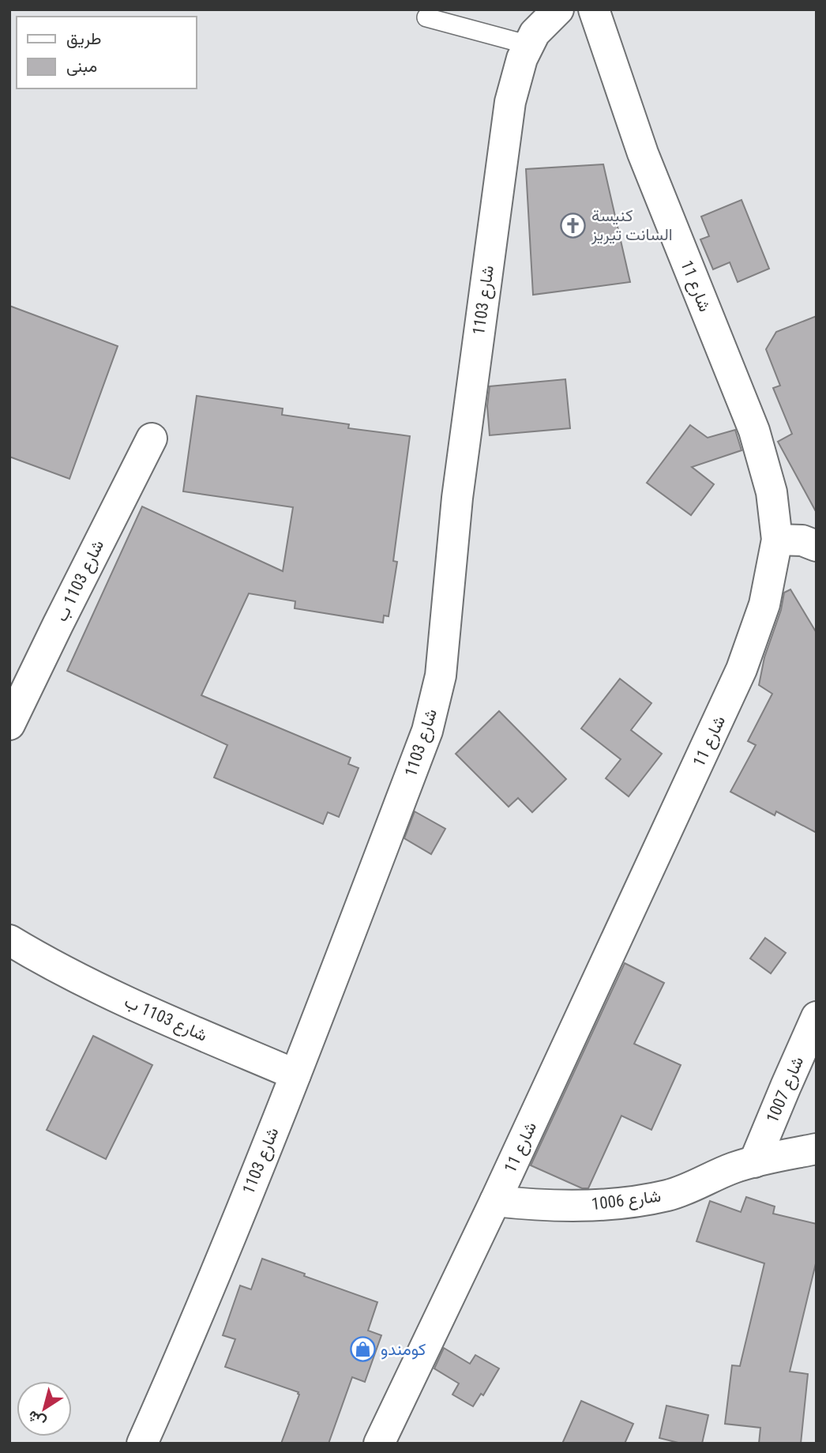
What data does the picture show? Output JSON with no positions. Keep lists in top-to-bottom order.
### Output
{
  "streets": {
    "street": [
      "شارع 11",
      "شارع 1103",
      "شارع 1103 ب",
      "شارع 1007",
      "شارع 1006"
    ]
  },
  "crossings": [
    ["شارع 11", "شارع 1006"],
    ["شارع 1103", "شارع 1103 ب"],
    ["شارع 1007", "شارع 1006"]
  ],
  "places": {
    "church": ["كنيسة السانت تيريز"],
    "shop": ["كومندو"]
  },
  "legend": ["طريق", "مبنى"],
  "north": "bottom left"
}
